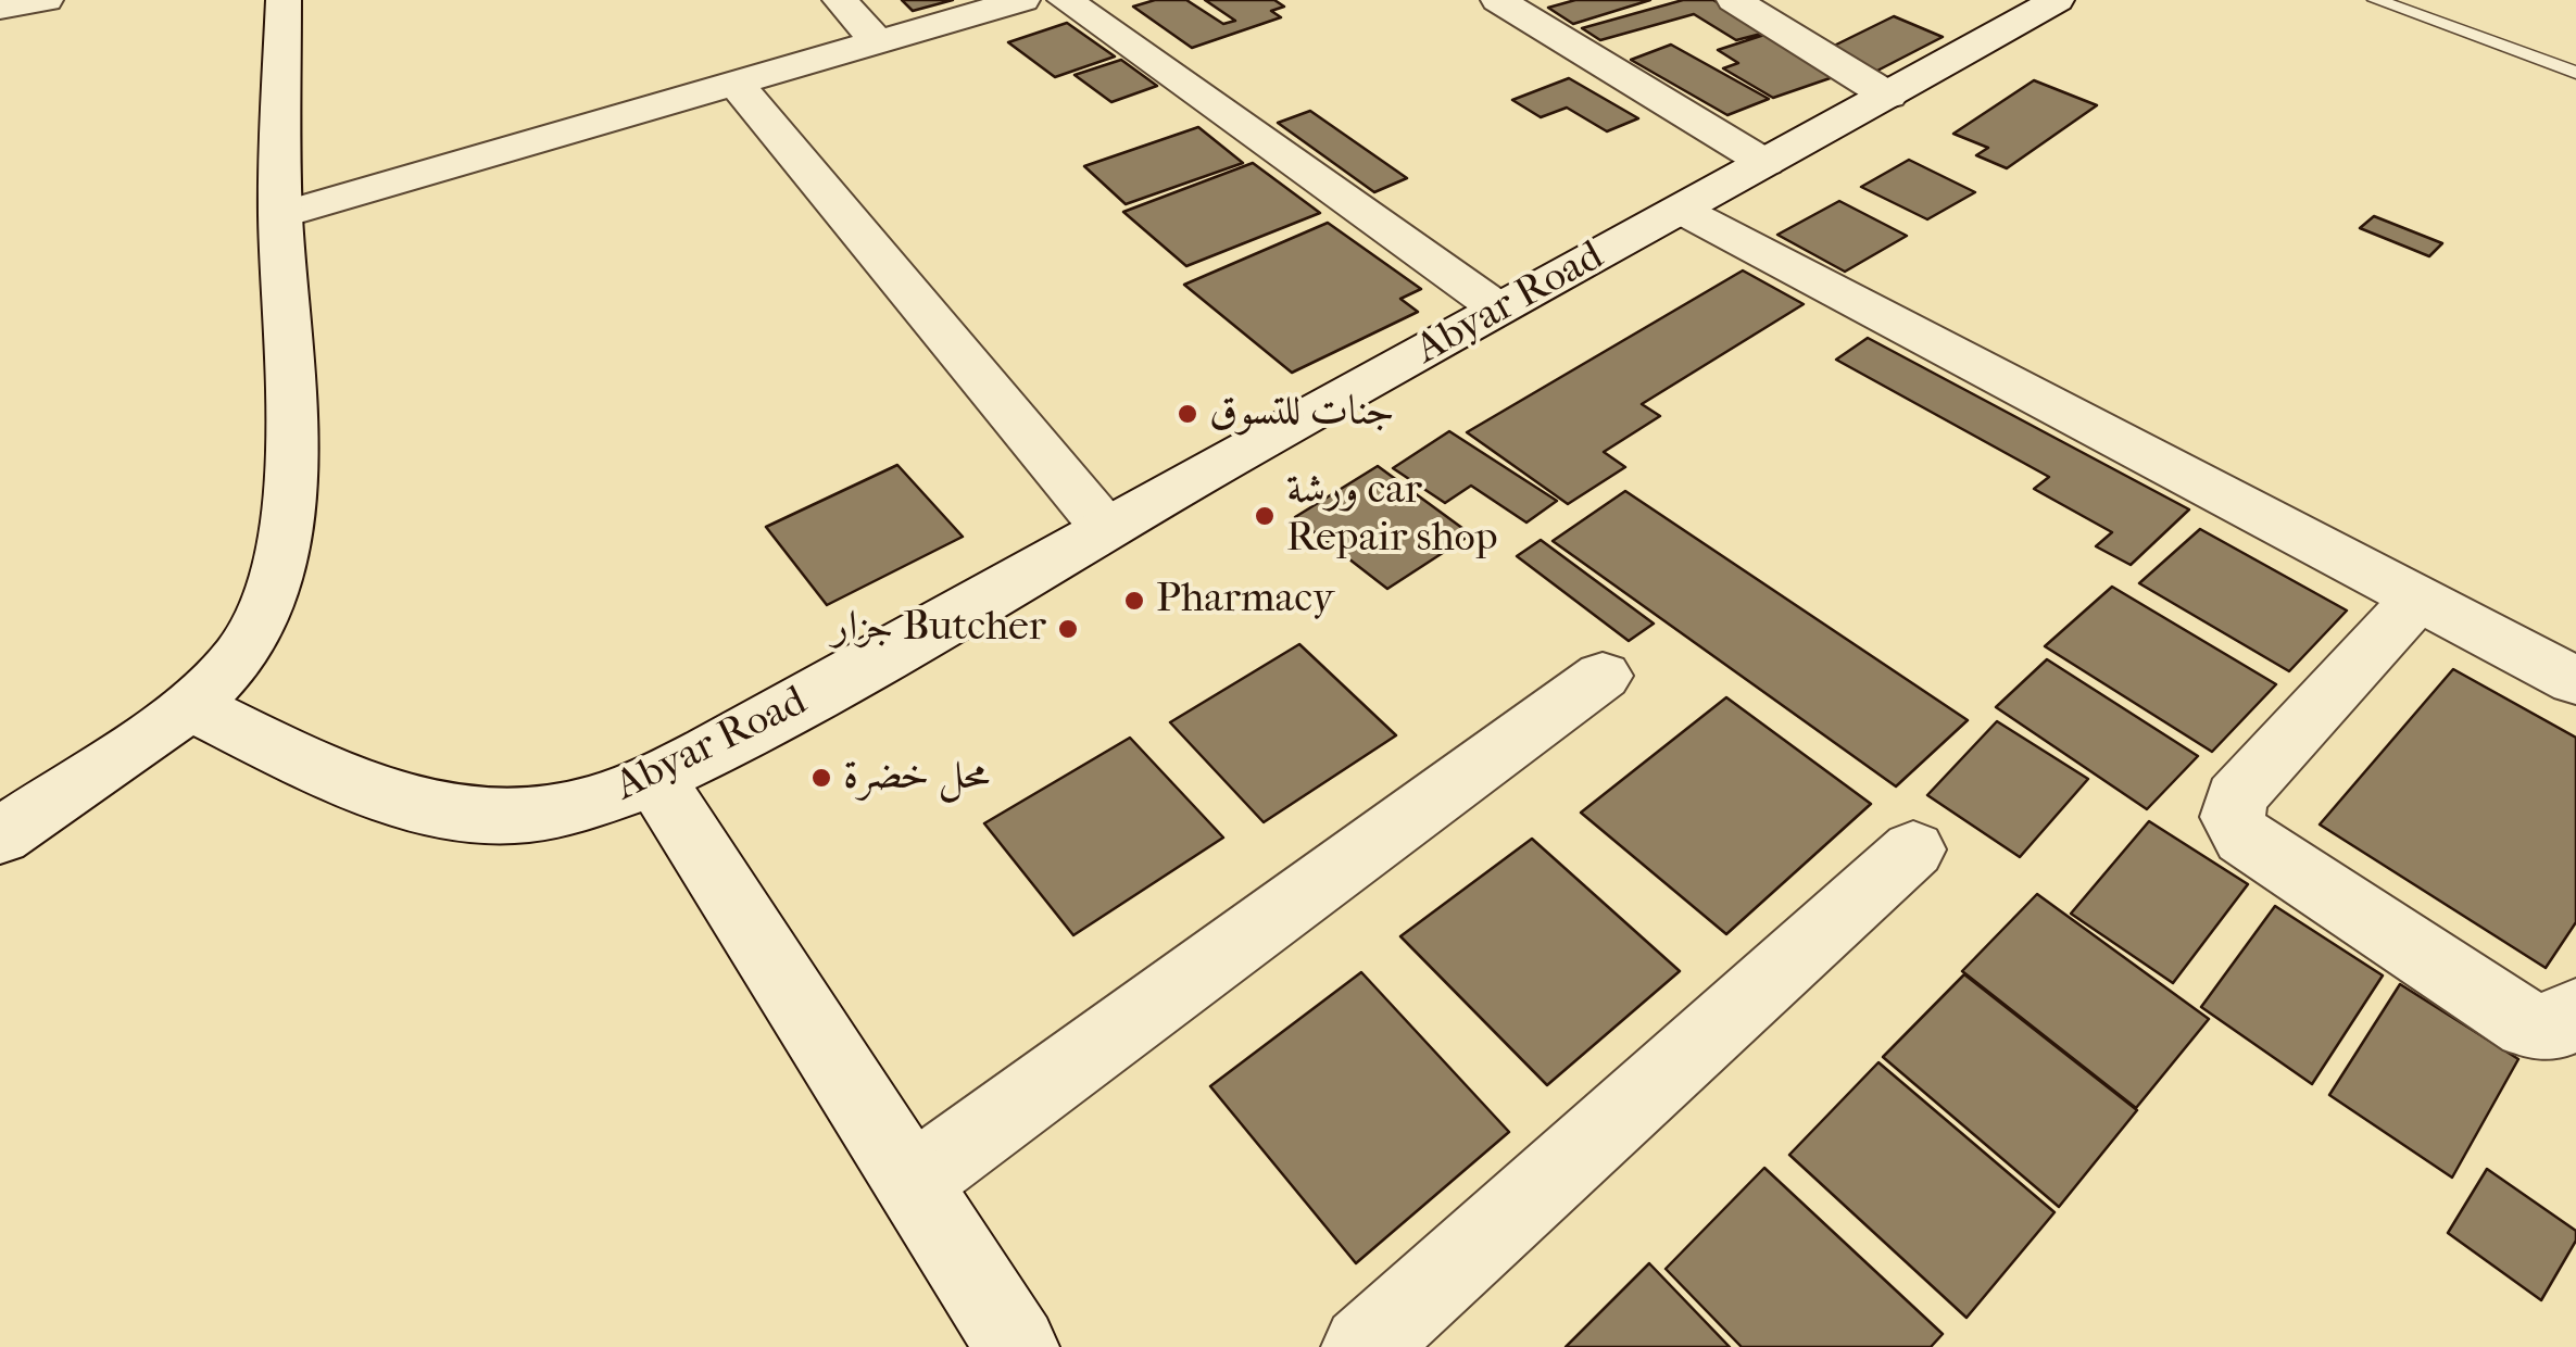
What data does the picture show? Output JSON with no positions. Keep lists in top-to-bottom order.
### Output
{
  "streets": {
    "street": ["Abyar Road"]
  },
  "places": [
    "جنات للتسوق",
    "ورشة car Repair shop",
    "Pharmacy",
    "جزار Butcher",
    "محل خضرة"
  ]
}
